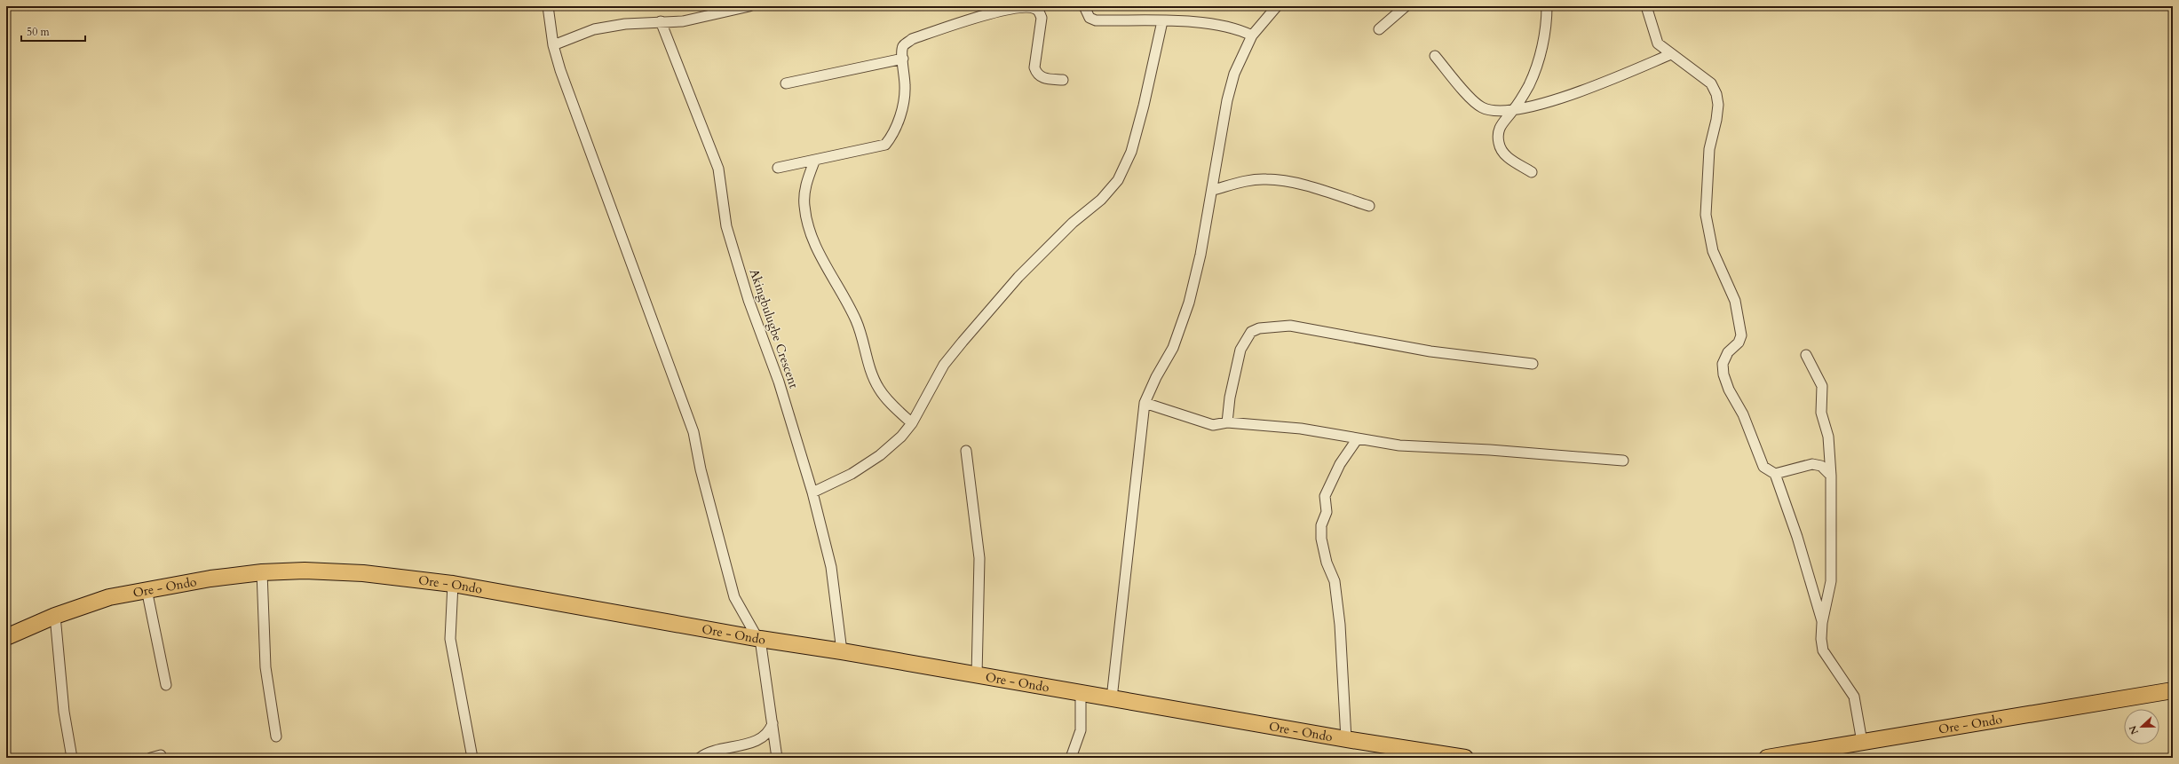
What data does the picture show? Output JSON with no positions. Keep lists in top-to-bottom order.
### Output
{
  "streets": {
    "main road": ["Ore - Ondo"],
    "street": ["Akingbulugbe Crescent"]
  },
  "crossings": [
    ["Akingbulugbe Crescent", "Ore - Ondo"]
  ],
  "scale_bar": "50 m",
  "north": "left"
}
